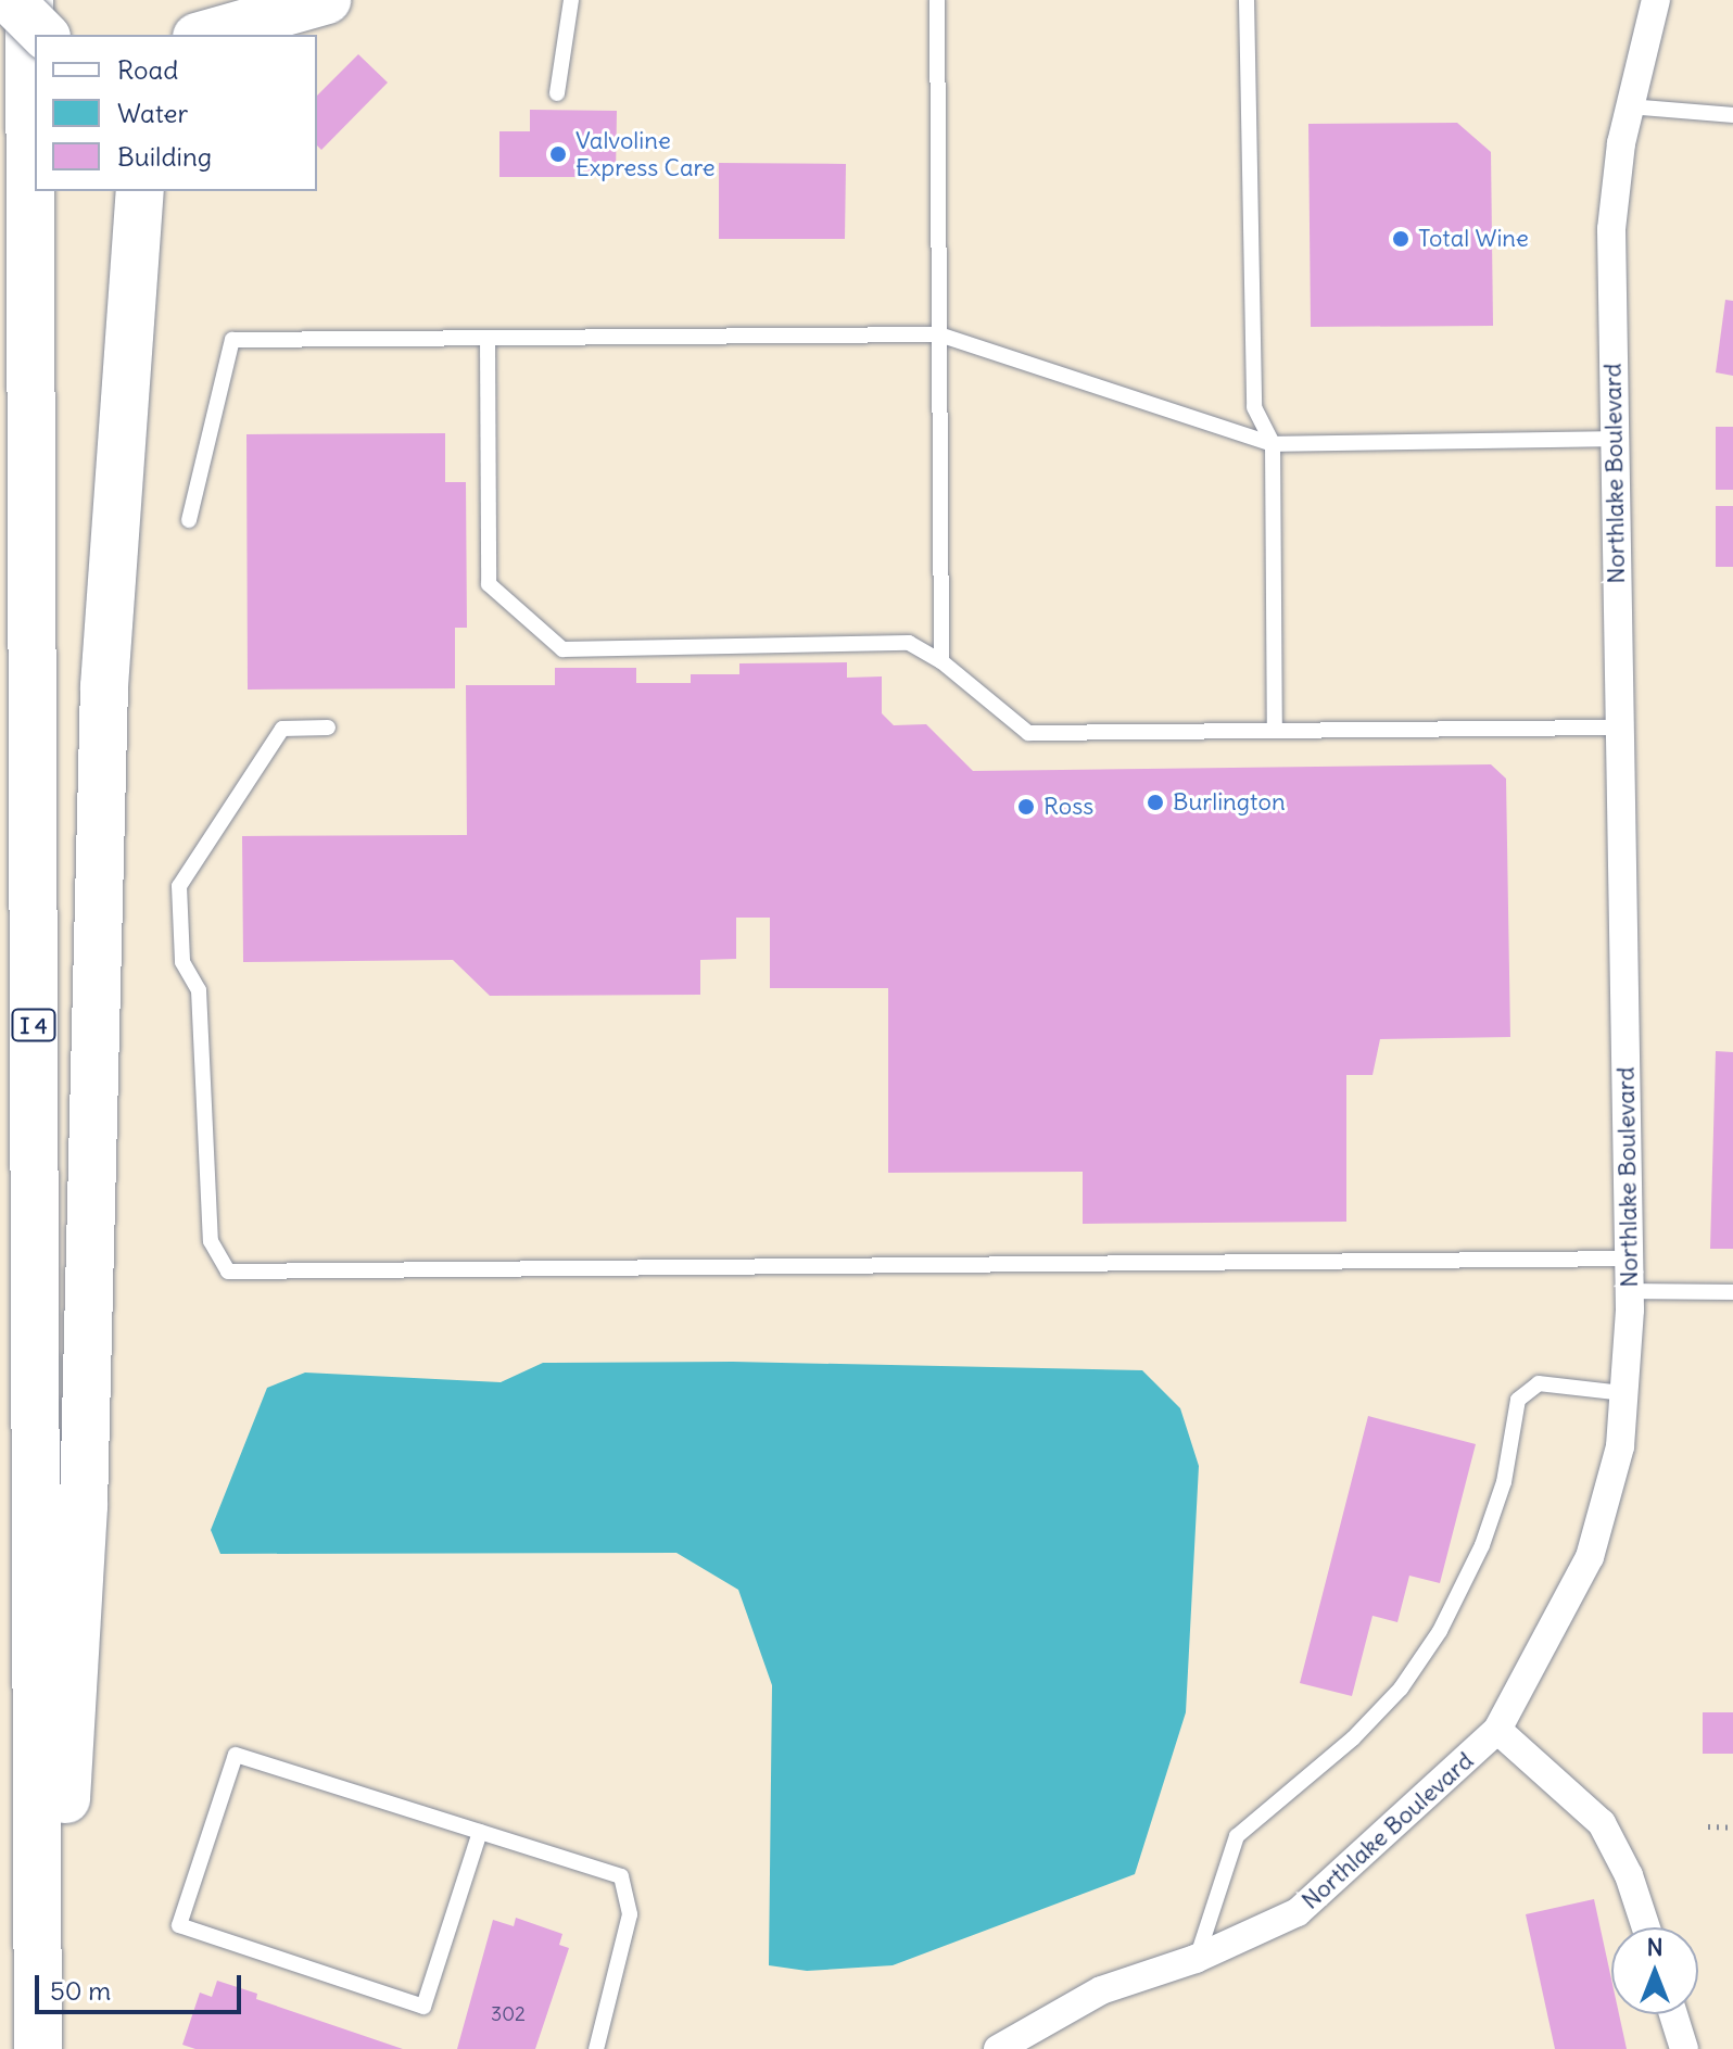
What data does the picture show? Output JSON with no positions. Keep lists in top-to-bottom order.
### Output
{
  "streets": {
    "highway": ["I 4"],
    "street": ["Northlake Boulevard"]
  },
  "places": [
    "Valvoline Express Care",
    "Total Wine",
    "Burlington",
    "Ross"
  ],
  "house_numbers": ["302"],
  "legend": ["Road", "Water", "Building"],
  "scale_bar": "50 m",
  "north": "top"
}
